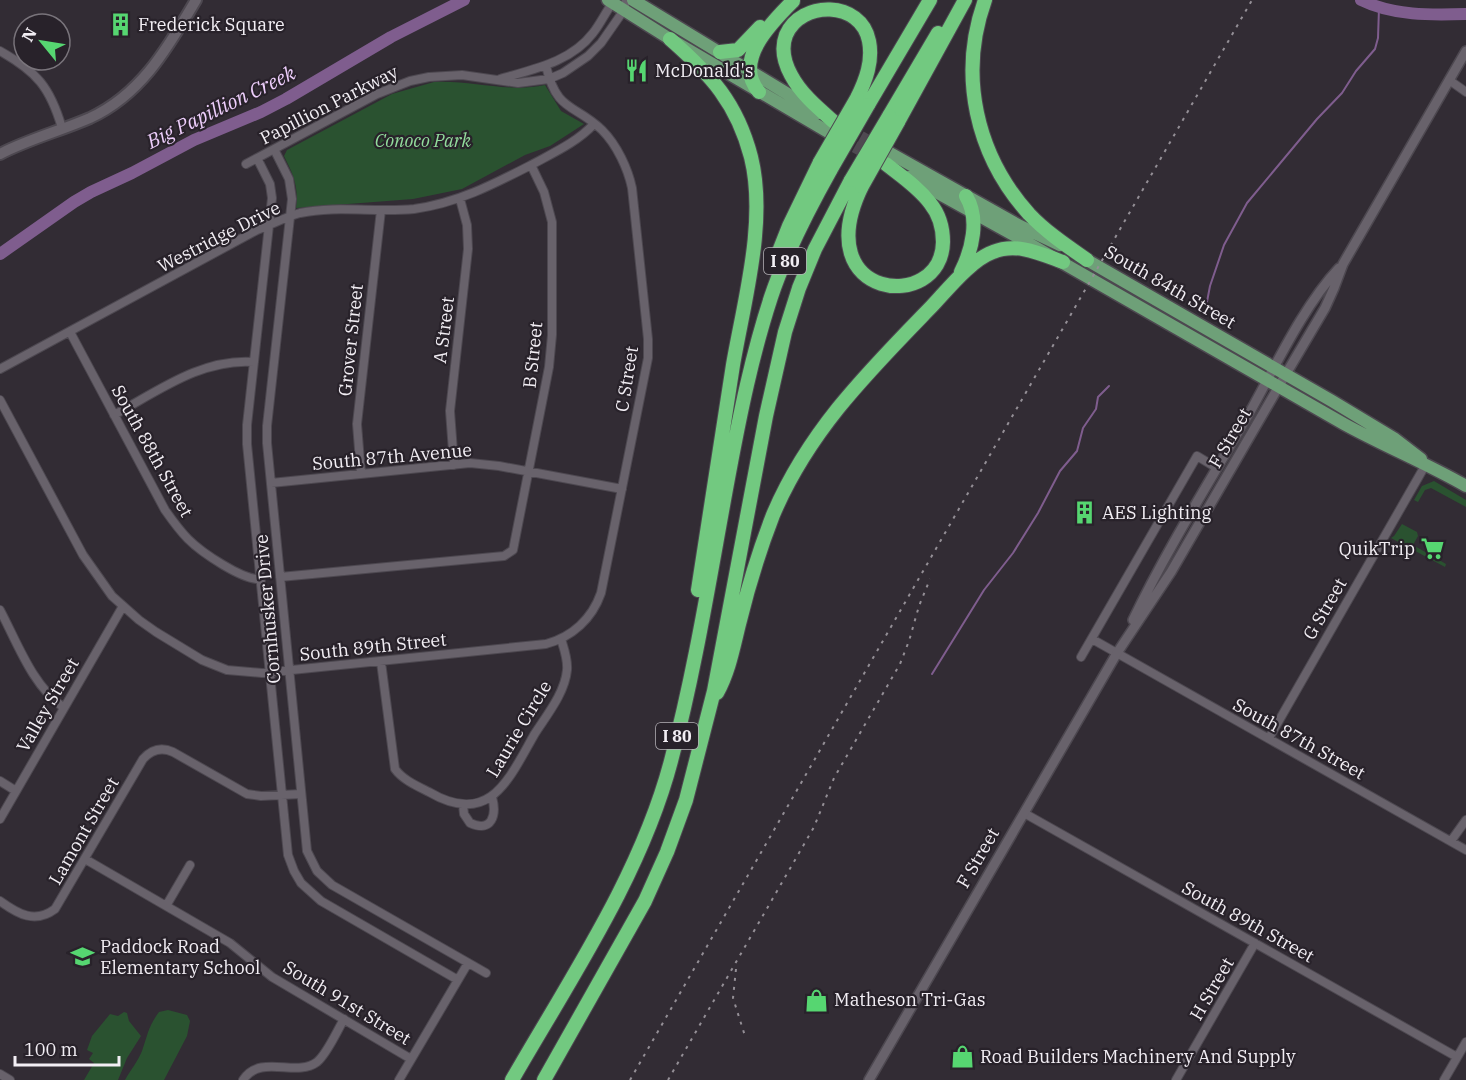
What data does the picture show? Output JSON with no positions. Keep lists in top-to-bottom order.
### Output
{
  "streets": {
    "highway": ["I 80"],
    "main road": ["South 84th Street"],
    "street": [
      "Papillion Parkway",
      "Westridge Drive",
      "A Street",
      "Grover Street",
      "B Street",
      "C Street",
      "F Street",
      "South 88th Street",
      "South 87th Avenue",
      "Cornhusker Drive",
      "G Street",
      "South 89th Street",
      "Valley Street",
      "Laurie Circle",
      "South 87th Street",
      "Lamont Street",
      "H Street",
      "South 91st Street"
    ]
  },
  "crossings": [
    ["Papillion Parkway", "C Street"],
    ["Papillion Parkway", "Cornhusker Drive"],
    ["Westridge Drive", "A Street"],
    ["Westridge Drive", "Grover Street"],
    ["Westridge Drive", "B Street"],
    ["Westridge Drive", "C Street"],
    ["Westridge Drive", "South 88th Street"],
    ["Westridge Drive", "Cornhusker Drive"],
    ["South 84th Street", "F Street"],
    ["South 84th Street", "G Street"],
    ["A Street", "South 87th Avenue"],
    ["Grover Street", "South 87th Avenue"],
    ["B Street", "South 87th Avenue"],
    ["B Street", "Cornhusker Drive"],
    ["C Street", "South 87th Avenue"],
    ["C Street", "South 89th Street"],
    ["C Street", "Laurie Circle"],
    ["F Street", "South 89th Street"],
    ["F Street", "South 87th Street"],
    ["South 88th Street", "Cornhusker Drive"],
    ["South 87th Avenue", "Cornhusker Drive"],
    ["Cornhusker Drive", "South 89th Street"],
    ["Cornhusker Drive", "Lamont Street"],
    ["G Street", "South 87th Street"],
    ["South 89th Street", "Valley Street"],
    ["South 89th Street", "Laurie Circle"],
    ["South 89th Street", "H Street"],
    ["Lamont Street", "South 91st Street"]
  ],
  "water": ["Big Papillion Creek"],
  "parks": ["Conoco Park"],
  "places": {
    "building": ["Frederick Square", "AES Lighting"],
    "restaurant": ["McDonald's"],
    "supermarket": ["QuikTrip"],
    "school or university": ["Paddock Road Elementary School"],
    "shop": ["Matheson Tri-Gas", "Road Builders Machinery And Supply"]
  },
  "scale_bar": "100 m",
  "north": "top left"
}
